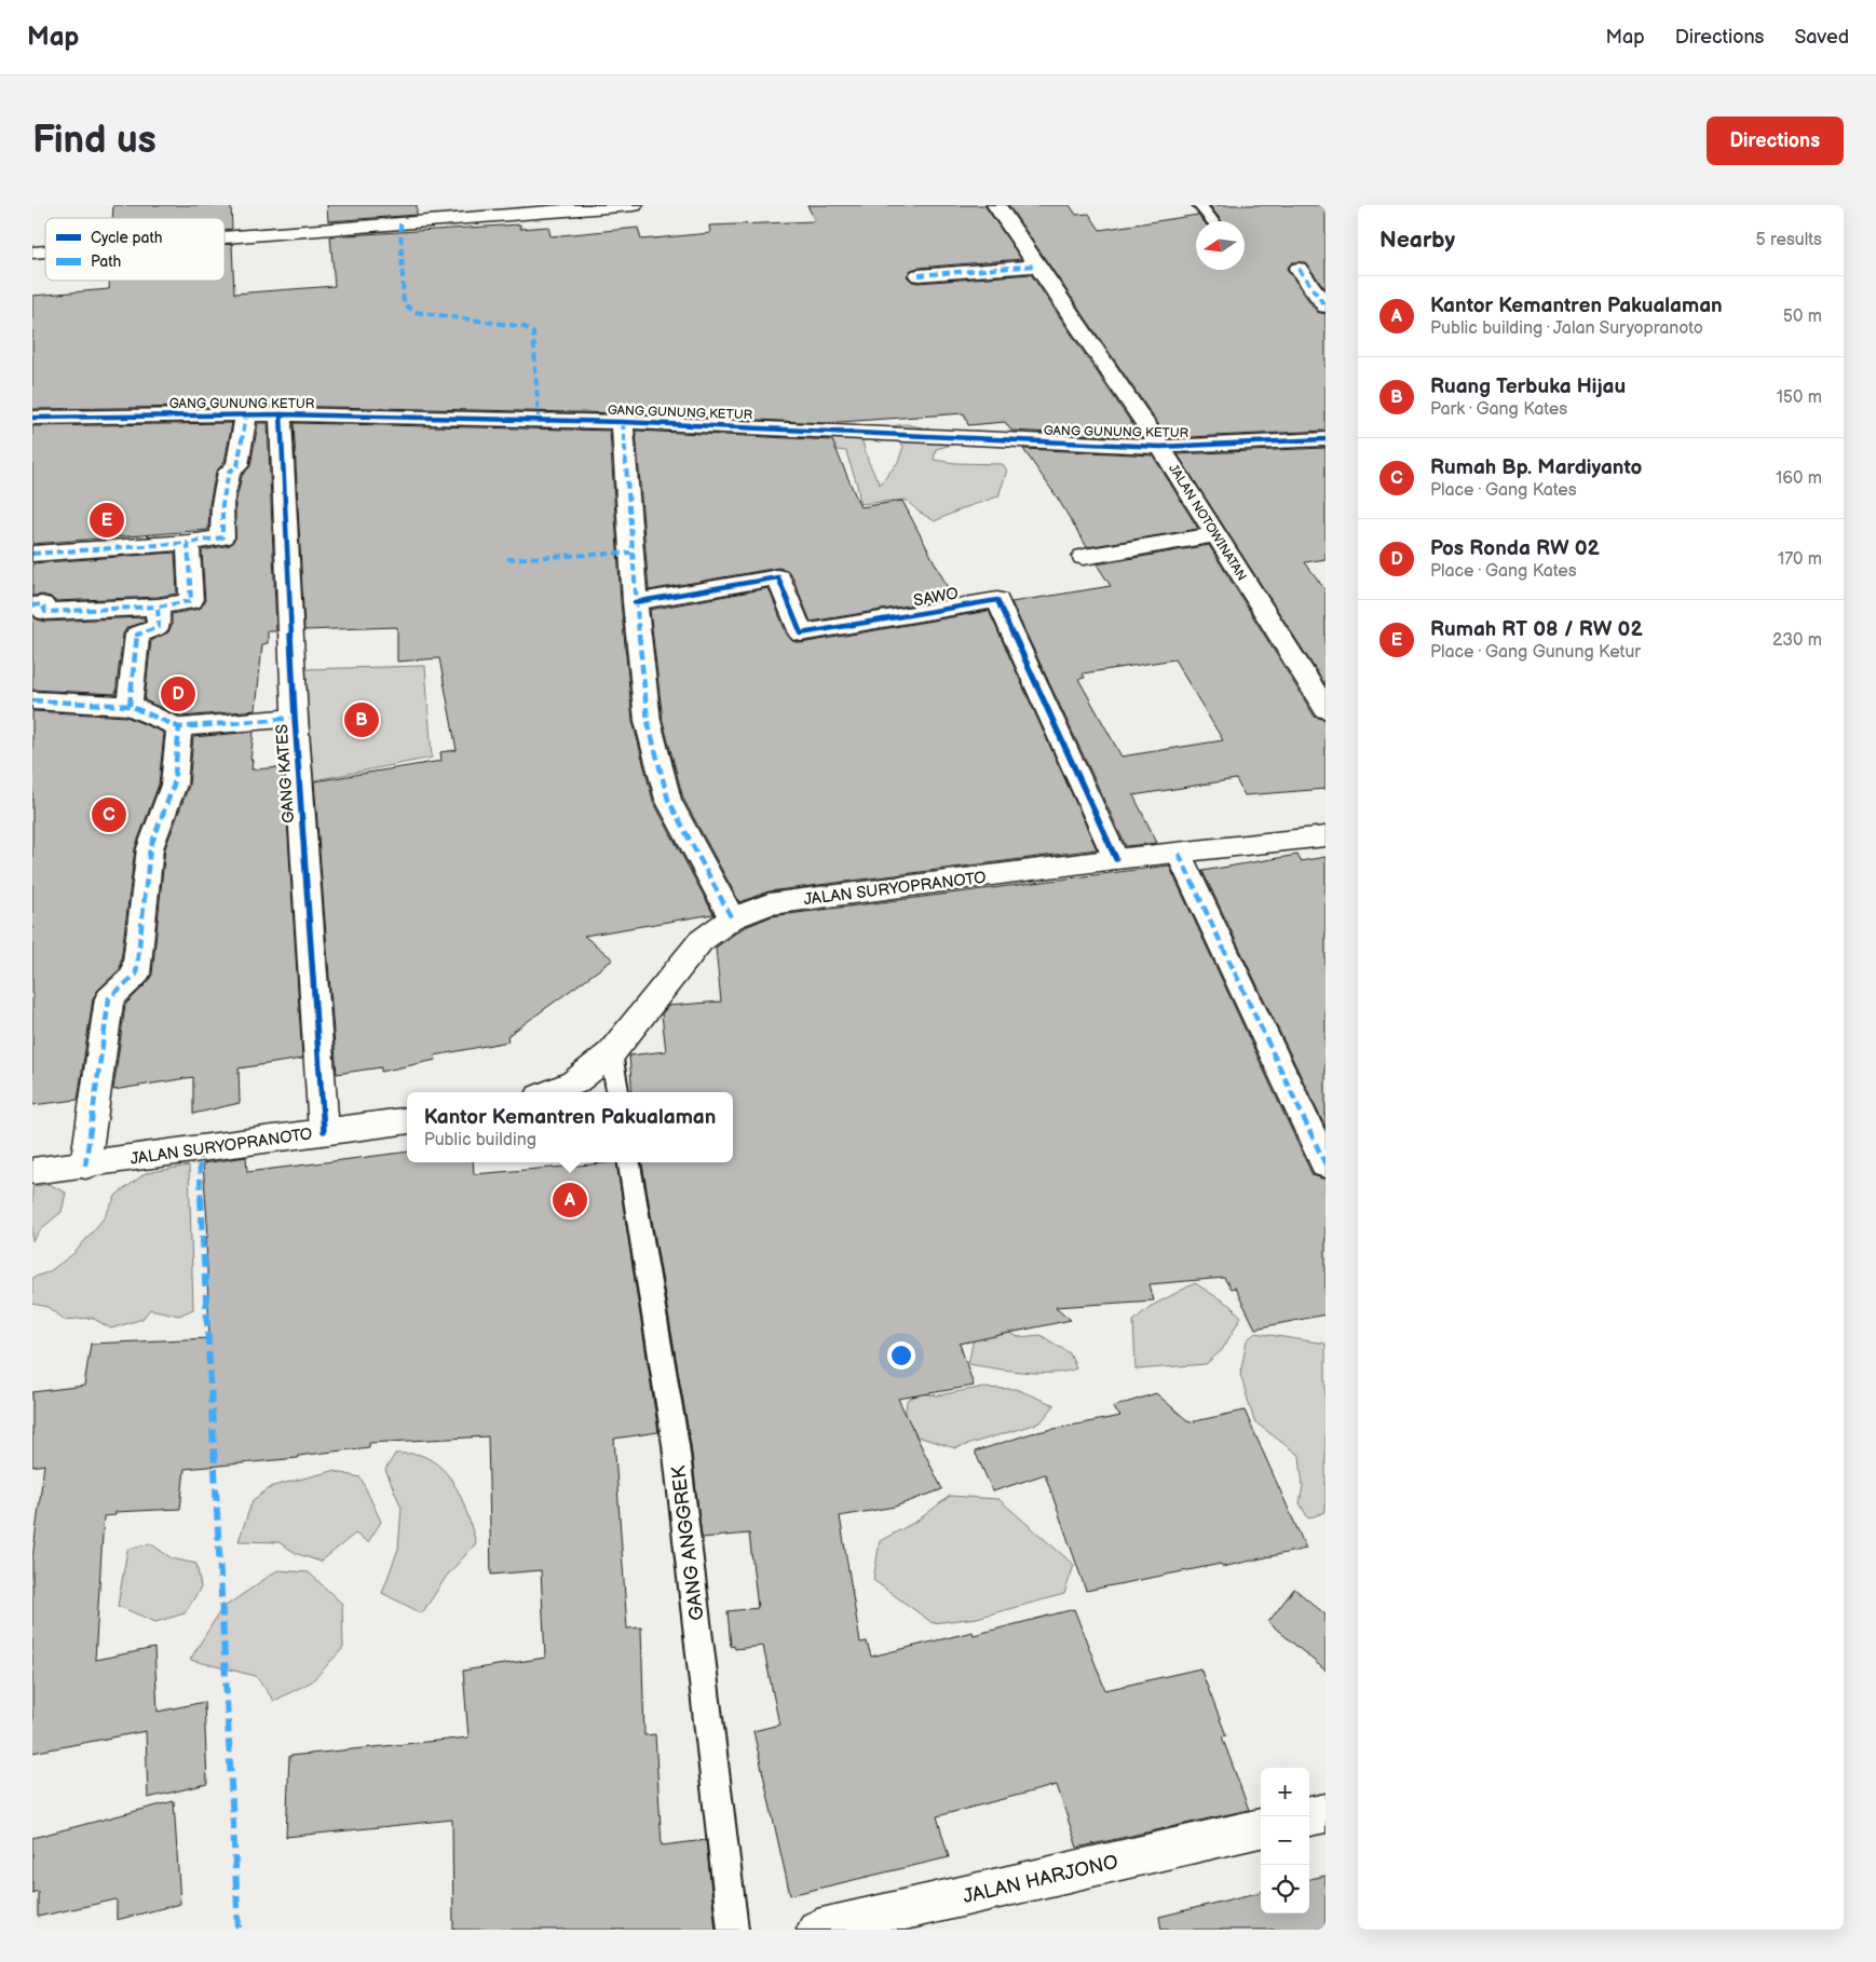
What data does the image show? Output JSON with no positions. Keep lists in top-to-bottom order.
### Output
{
  "streets": {
    "street": [
      "GANG GUNUNG KETUR",
      "JALAN NOTOWINATAN",
      "SAWO",
      "GANG KATES",
      "JALAN SURYOPRANOTO",
      "JALAN HARJONO"
    ],
    "lane": ["GANG ANGGREK"]
  },
  "crossings": [
    ["GANG GUNUNG KETUR", "JALAN NOTOWINATAN"],
    ["GANG GUNUNG KETUR", "GANG KATES"],
    ["SAWO", "JALAN SURYOPRANOTO"],
    ["GANG KATES", "JALAN SURYOPRANOTO"]
  ],
  "legend": ["Cycle path", "Path"],
  "north": "left",
  "page": {
    "header": "Map",
    "nav": ["Map", "Directions", "Saved"],
    "buttons": "Directions",
    "title": "Find us",
    "heading": ["Nearby", "5 results"],
    "list": [
      {
        "mark": "A",
        "name": "Kantor Kemantren Pakualaman",
        "note": "Public building · Jalan Suryopranoto",
        "value": "50 m"
      },
      {
        "mark": "B",
        "name": "Ruang Terbuka Hijau",
        "note": "Park · Gang Kates",
        "value": "150 m"
      },
      {
        "mark": "C",
        "name": "Rumah Bp. Mardiyanto",
        "note": "Place · Gang Kates",
        "value": "160 m"
      },
      {
        "mark": "D",
        "name": "Pos Ronda RW 02",
        "note": "Place · Gang Kates",
        "value": "170 m"
      },
      {
        "mark": "E",
        "name": "Rumah RT 08 / RW 02",
        "note": "Place · Gang Gunung Ketur",
        "value": "230 m"
      }
    ],
    "pins": [
      "E",
      "D",
      "B",
      "C",
      "A"
    ],
    "popup": ["Kantor Kemantren Pakualaman", "Public building"],
    "map_buttons": ["+", "−"]
  }
}
